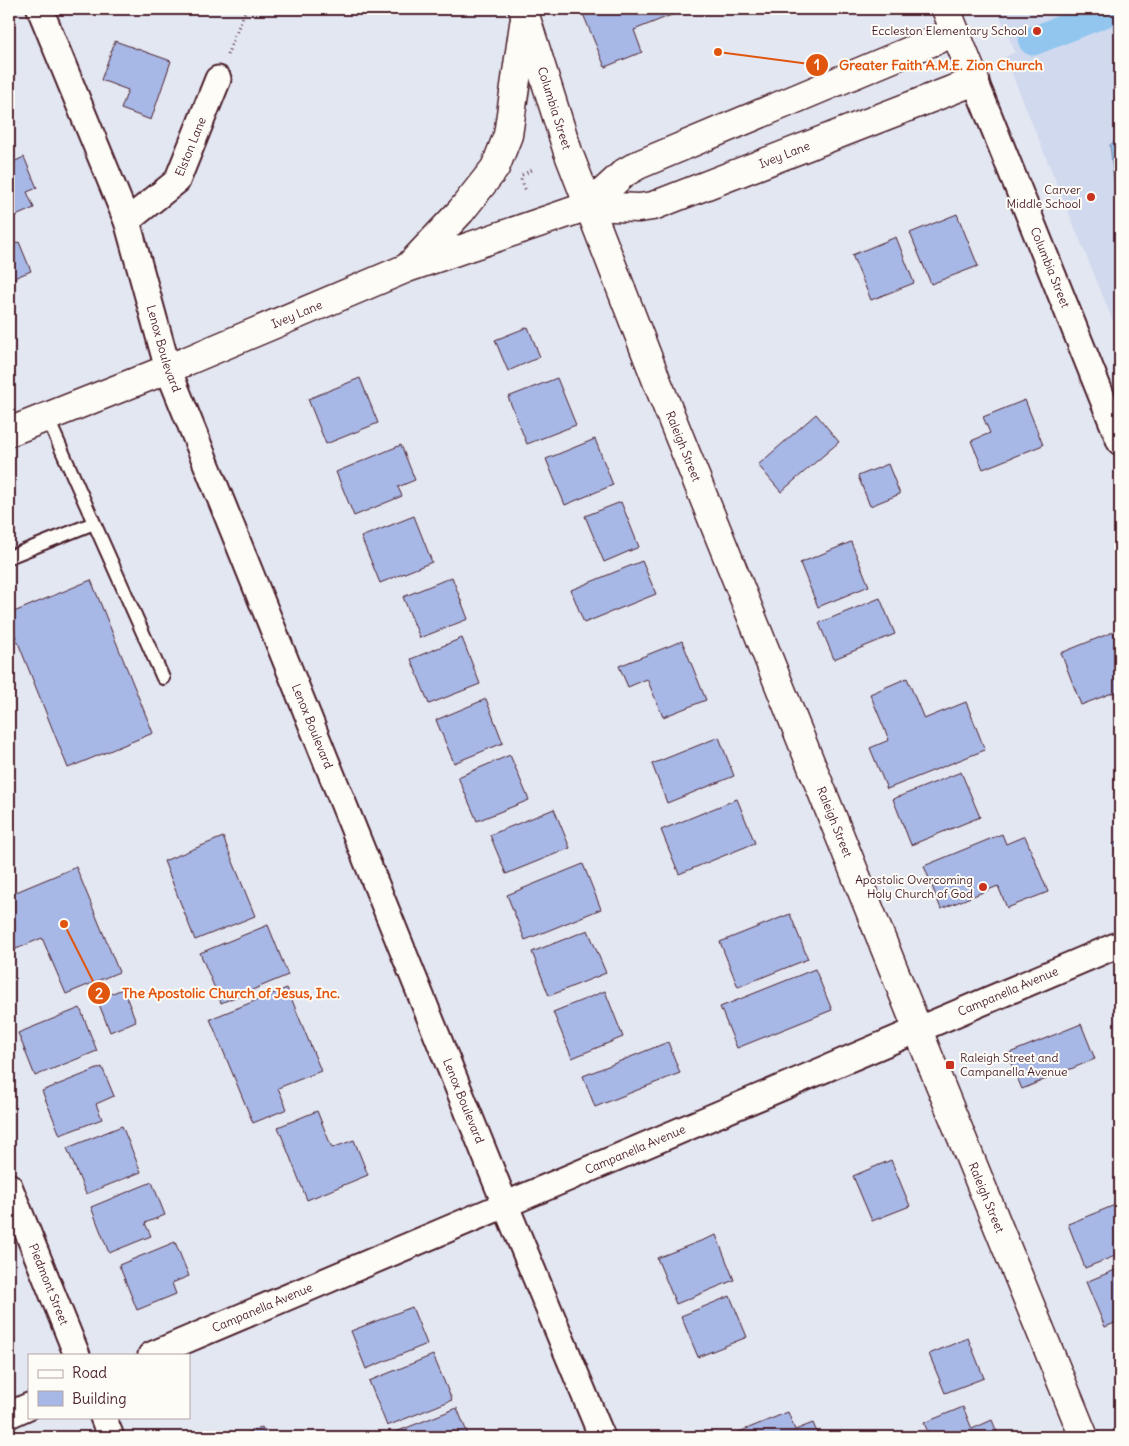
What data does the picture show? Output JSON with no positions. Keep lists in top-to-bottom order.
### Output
{
  "streets": {
    "street": [
      "Columbia Street",
      "Elston Lane",
      "Ivey Lane",
      "Lenox Boulevard",
      "Raleigh Street",
      "Campanella Avenue",
      "Piedmont Street"
    ]
  },
  "crossings": [
    ["Columbia Street", "Ivey Lane"],
    ["Columbia Street", "Raleigh Street"],
    ["Elston Lane", "Lenox Boulevard"],
    ["Ivey Lane", "Lenox Boulevard"],
    ["Ivey Lane", "Raleigh Street"],
    ["Lenox Boulevard", "Campanella Avenue"],
    ["Raleigh Street", "Campanella Avenue"]
  ],
  "places": {
    "other": [
      "Eccleston Elementary School",
      "Greater Faith A.M.E. Zion Church",
      "Carver Middle School",
      "Apostolic Overcoming Holy Church of God",
      "The Apostolic Church of Jesus, Inc."
    ],
    "transit": ["Raleigh Street and Campanella Avenue"]
  },
  "legend": ["Road", "Building"]
}
